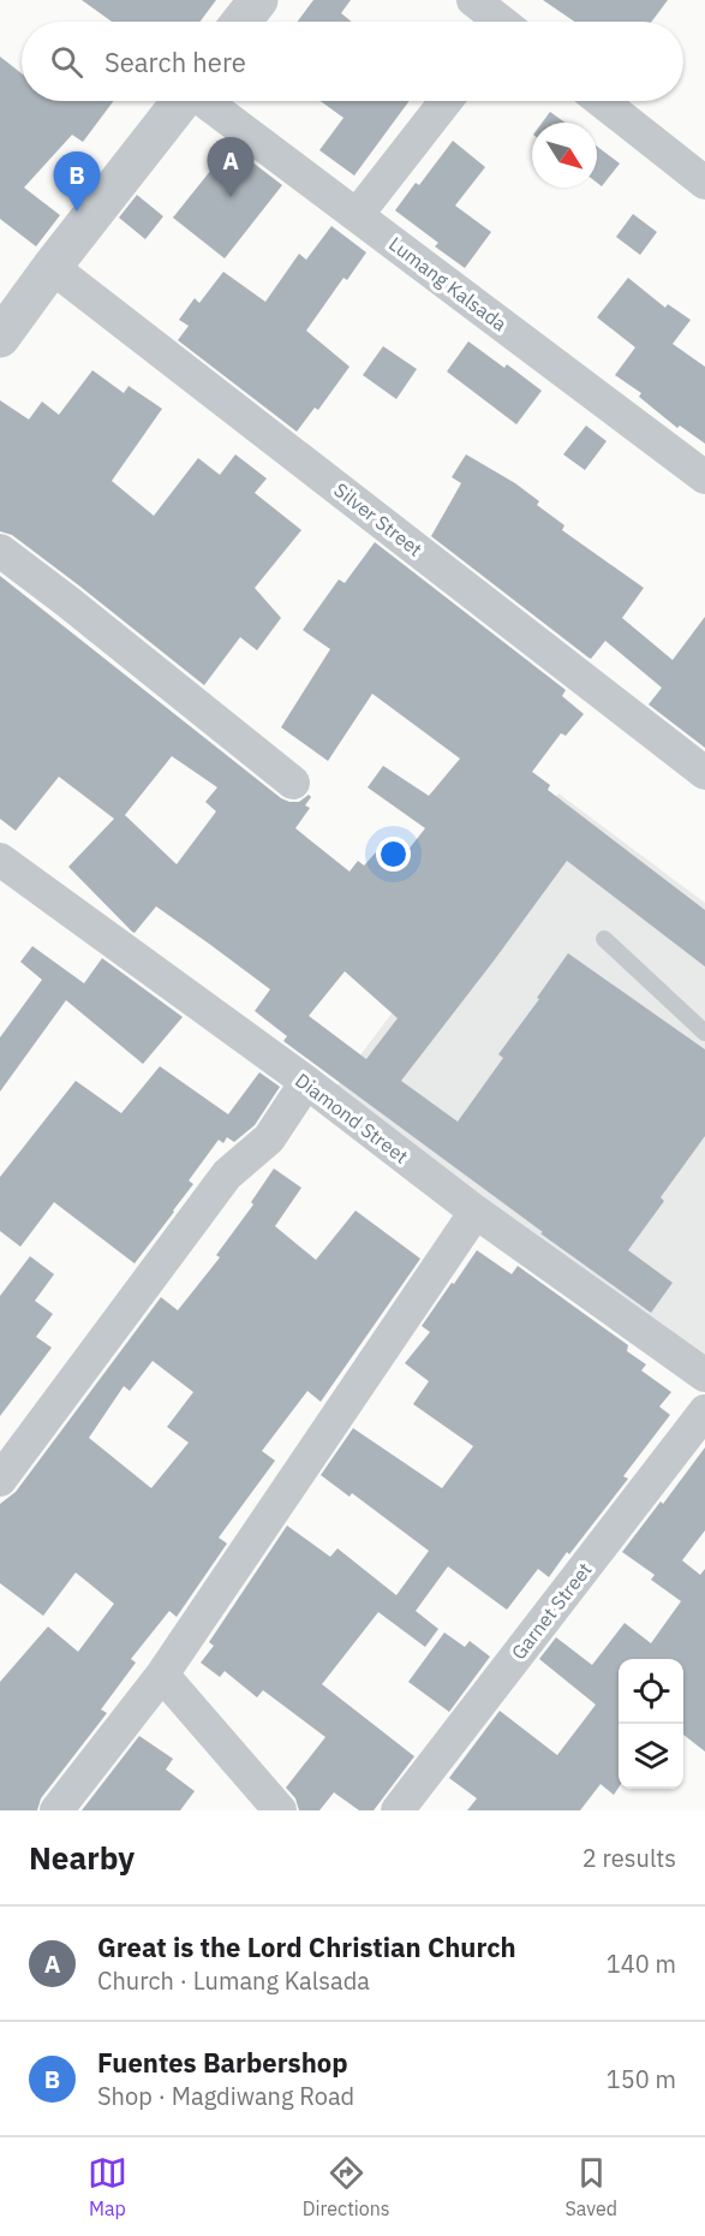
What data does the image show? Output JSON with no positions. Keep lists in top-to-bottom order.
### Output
{
  "streets": {
    "street": [
      "Lumang Kalsada",
      "Silver Street",
      "Diamond Street",
      "Garnet Street"
    ]
  },
  "north": "bottom right",
  "page": {
    "search": "Search here",
    "pins": ["A", "B"],
    "heading": ["Nearby", "2 results"],
    "list": [
      {
        "mark": "A",
        "name": "Great is the Lord Christian Church",
        "note": "Church · Lumang Kalsada",
        "value": "140 m"
      },
      {
        "mark": "B",
        "name": "Fuentes Barbershop",
        "note": "Shop · Magdiwang Road",
        "value": "150 m"
      }
    ],
    "nav": ["Map", "Directions", "Saved"]
  }
}
